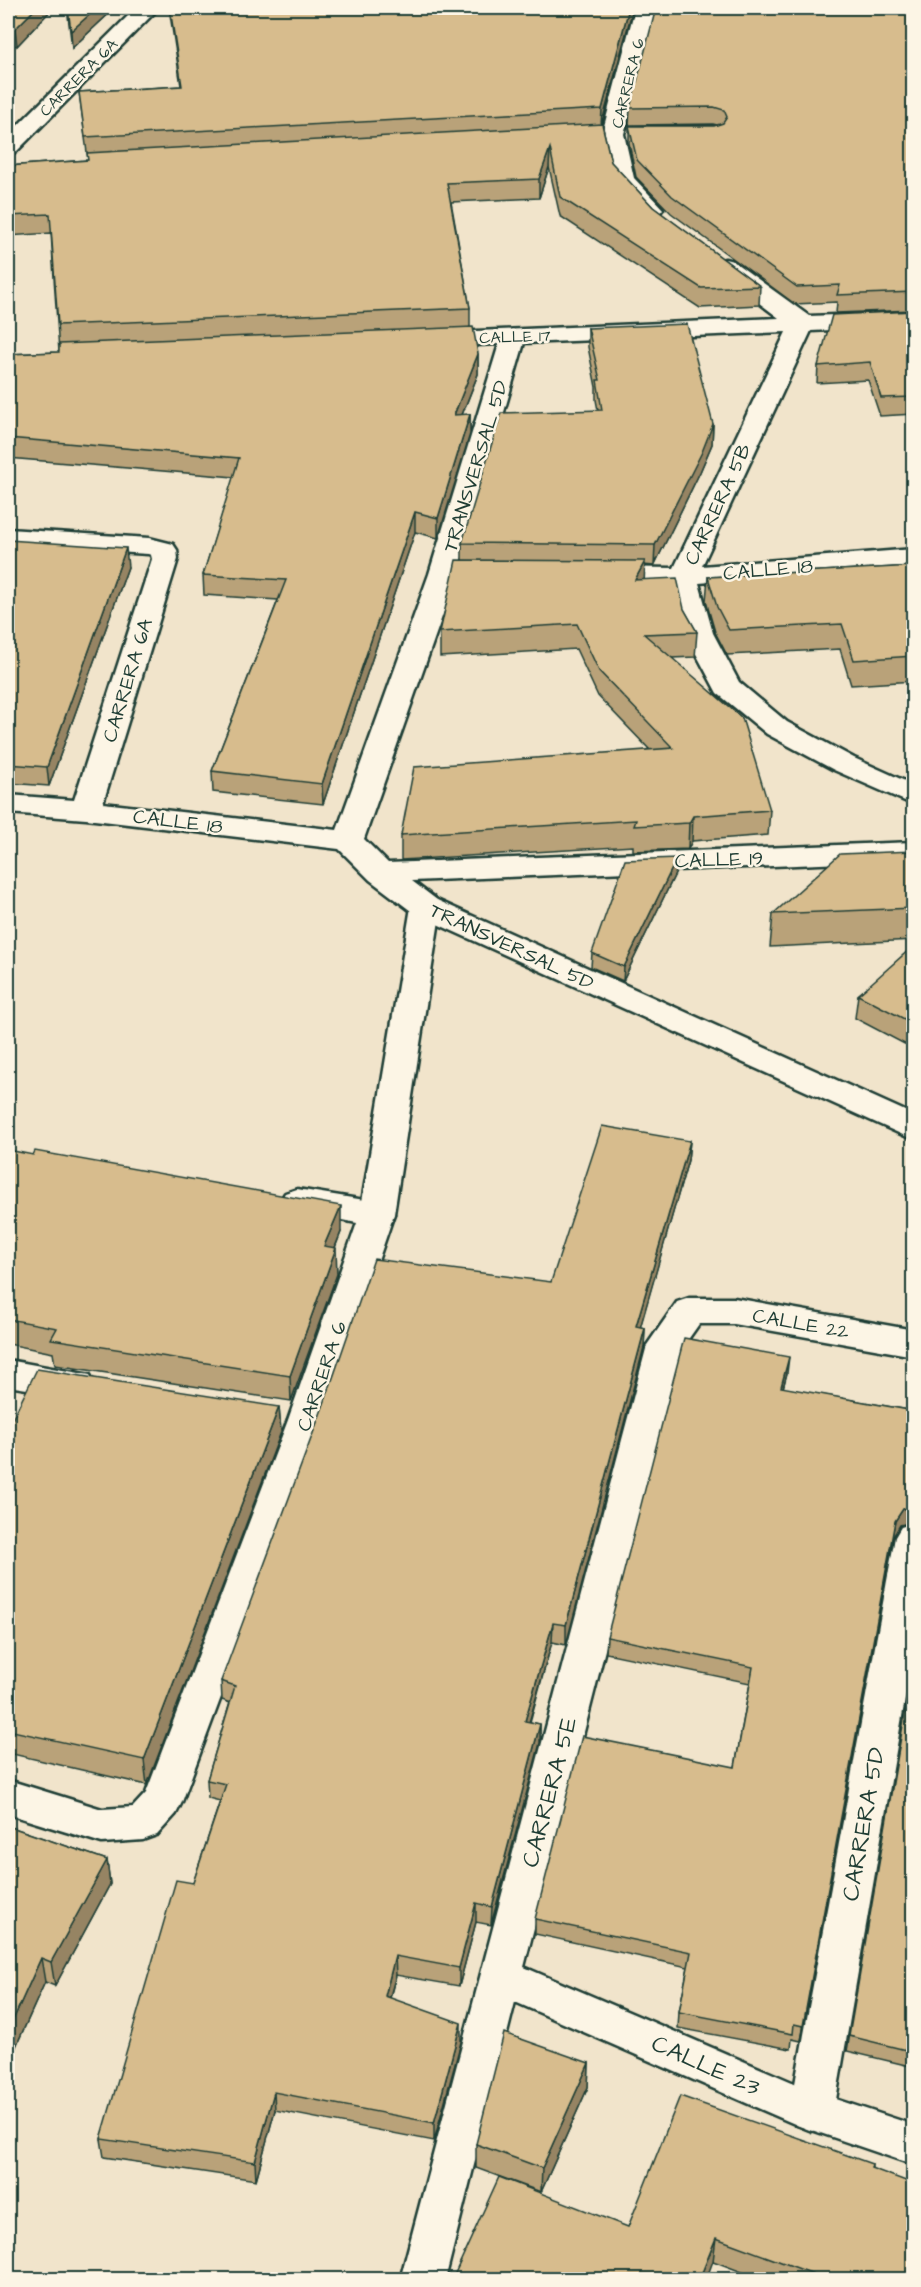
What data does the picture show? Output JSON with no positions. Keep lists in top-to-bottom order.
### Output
{
  "streets": {
    "street": [
      "CARRERA 6A",
      "CARRERA 6",
      "CALLE 17",
      "TRANSVERSAL 5D",
      "CARRERA 5B",
      "CALLE 18",
      "CALLE 19",
      "CALLE 22",
      "CARRERA 5E",
      "CARRERA 5D",
      "CALLE 23"
    ]
  },
  "crossings": [
    ["CARRERA 6A", "CALLE 18"],
    ["CARRERA 6", "TRANSVERSAL 5D"],
    ["CALLE 17", "TRANSVERSAL 5D"],
    ["CALLE 17", "CARRERA 5B"],
    ["TRANSVERSAL 5D", "CALLE 18"],
    ["TRANSVERSAL 5D", "CALLE 19"],
    ["CARRERA 5B", "CALLE 18"],
    ["CALLE 22", "CARRERA 5E"],
    ["CARRERA 5E", "CALLE 23"],
    ["CARRERA 5D", "CALLE 23"]
  ]
}
